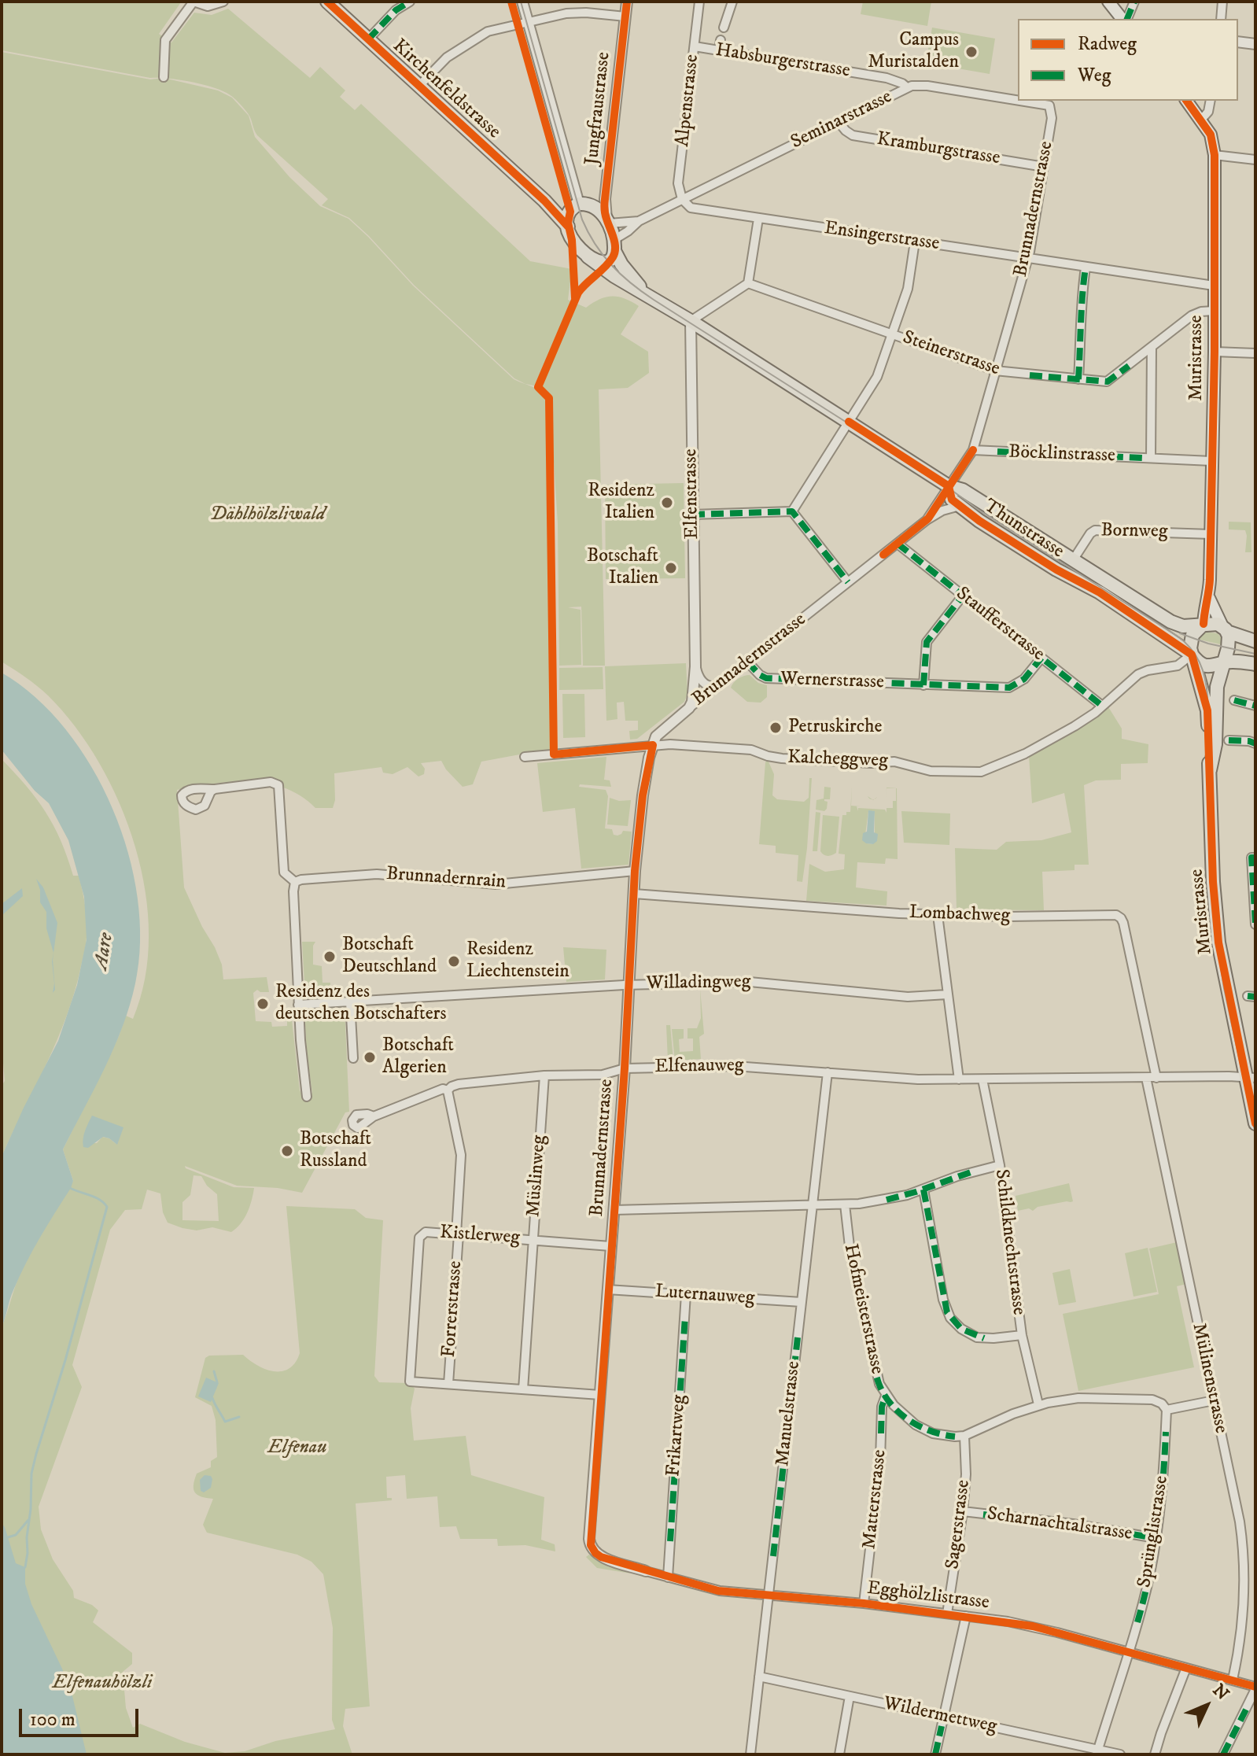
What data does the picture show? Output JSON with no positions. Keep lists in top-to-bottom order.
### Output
{
  "streets": {
    "main road": ["Kirchenfeldstrasse", "Muristrasse", "Thunstrasse"],
    "street": [
      "Habsburgerstrasse",
      "Alpenstrasse",
      "Jungfraustrasse",
      "Seminarstrasse",
      "Kramburgstrasse",
      "Brunnadernstrasse",
      "Ensingerstrasse",
      "Steinerstrasse",
      "Böcklinstrasse",
      "Elfenstrasse",
      "Bornweg",
      "Staufferstrasse",
      "Wernerstrasse",
      "Kalcheggweg",
      "Brunnadernrain",
      "Lombachweg",
      "Willadingweg",
      "Elfenauweg",
      "Müslinweg",
      "Kistlerweg",
      "Schildknechtstrasse",
      "Luternauweg",
      "Forrerstrasse",
      "Hofmeisterstrasse",
      "Mülinenstrasse",
      "Manuelstrasse",
      "Frikartweg",
      "Matterstrasse",
      "Sagerstrasse",
      "Scharnachtalstrasse",
      "Sprünglistrasse",
      "Egghölzlistrasse",
      "Wildermettweg"
    ]
  },
  "crossings": [
    ["Habsburgerstrasse", "Alpenstrasse"],
    ["Habsburgerstrasse", "Seminarstrasse"],
    ["Kirchenfeldstrasse", "Jungfraustrasse"],
    ["Kirchenfeldstrasse", "Seminarstrasse"],
    ["Kirchenfeldstrasse", "Thunstrasse"],
    ["Alpenstrasse", "Seminarstrasse"],
    ["Alpenstrasse", "Ensingerstrasse"],
    ["Jungfraustrasse", "Seminarstrasse"],
    ["Jungfraustrasse", "Thunstrasse"],
    ["Seminarstrasse", "Kramburgstrasse"],
    ["Seminarstrasse", "Brunnadernstrasse"],
    ["Seminarstrasse", "Ensingerstrasse"],
    ["Seminarstrasse", "Thunstrasse"],
    ["Kramburgstrasse", "Brunnadernstrasse"],
    ["Brunnadernstrasse", "Ensingerstrasse"],
    ["Brunnadernstrasse", "Steinerstrasse"],
    ["Brunnadernstrasse", "Böcklinstrasse"],
    ["Brunnadernstrasse", "Elfenstrasse"],
    ["Brunnadernstrasse", "Thunstrasse"],
    ["Brunnadernstrasse", "Staufferstrasse"],
    ["Brunnadernstrasse", "Wernerstrasse"],
    ["Brunnadernstrasse", "Kalcheggweg"],
    ["Brunnadernstrasse", "Brunnadernrain"],
    ["Brunnadernstrasse", "Lombachweg"],
    ["Brunnadernstrasse", "Willadingweg"],
    ["Brunnadernstrasse", "Elfenauweg"],
    ["Brunnadernstrasse", "Kistlerweg"],
    ["Brunnadernstrasse", "Luternauweg"],
    ["Brunnadernstrasse", "Egghölzlistrasse"],
    ["Ensingerstrasse", "Muristrasse"],
    ["Steinerstrasse", "Muristrasse"],
    ["Muristrasse", "Böcklinstrasse"],
    ["Muristrasse", "Thunstrasse"],
    ["Muristrasse", "Bornweg"],
    ["Muristrasse", "Kalcheggweg"],
    ["Muristrasse", "Elfenauweg"],
    ["Elfenstrasse", "Thunstrasse"],
    ["Thunstrasse", "Bornweg"],
    ["Thunstrasse", "Kalcheggweg"],
    ["Staufferstrasse", "Wernerstrasse"],
    ["Staufferstrasse", "Kalcheggweg"],
    ["Lombachweg", "Elfenauweg"],
    ["Elfenauweg", "Müslinweg"],
    ["Elfenauweg", "Schildknechtstrasse"],
    ["Elfenauweg", "Forrerstrasse"],
    ["Elfenauweg", "Mülinenstrasse"],
    ["Elfenauweg", "Manuelstrasse"],
    ["Müslinweg", "Kistlerweg"],
    ["Kistlerweg", "Forrerstrasse"],
    ["Luternauweg", "Manuelstrasse"],
    ["Luternauweg", "Frikartweg"],
    ["Hofmeisterstrasse", "Matterstrasse"],
    ["Hofmeisterstrasse", "Sagerstrasse"],
    ["Mülinenstrasse", "Egghölzlistrasse"],
    ["Manuelstrasse", "Egghölzlistrasse"],
    ["Manuelstrasse", "Wildermettweg"],
    ["Frikartweg", "Egghölzlistrasse"],
    ["Matterstrasse", "Egghölzlistrasse"],
    ["Sagerstrasse", "Scharnachtalstrasse"],
    ["Sagerstrasse", "Egghölzlistrasse"],
    ["Scharnachtalstrasse", "Sprünglistrasse"],
    ["Sprünglistrasse", "Egghölzlistrasse"],
    ["Sprünglistrasse", "Wildermettweg"]
  ],
  "water": ["Aare"],
  "parks": ["Dählhölzliwald", "Elfenau", "Elfenauhölzli"],
  "places": [
    "Campus Muristalden",
    "Residenz Italien",
    "Botschaft Italien",
    "Petruskirche",
    "Botschaft Deutschland",
    "Residenz Liechtenstein",
    "Residenz des deutschen Botschafters",
    "Botschaft Algerien",
    "Botschaft Russland"
  ],
  "legend": ["Radweg", "Weg"],
  "scale_bar": "100 m",
  "north": "top right"
}
